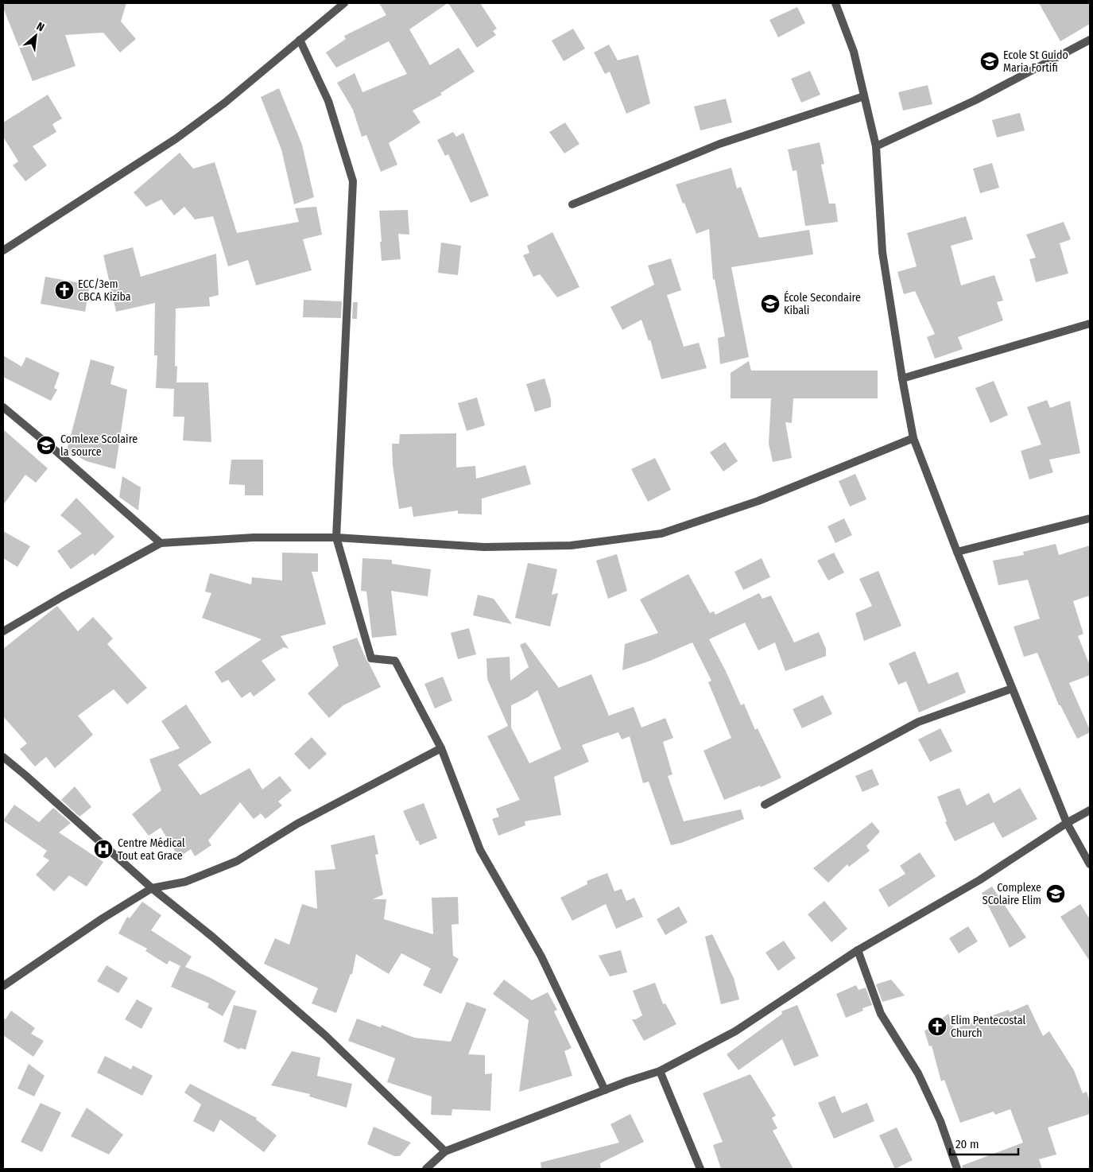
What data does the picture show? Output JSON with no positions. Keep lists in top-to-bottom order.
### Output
{
  "places": {
    "school or university": [
      "Ecole St Guido Maria Fortifi",
      "École Secondaire Kibali",
      "Comlexe Scolaire la source",
      "Complexe SColaire Elim"
    ],
    "church": ["ECC/3em CBCA Kiziba", "Elim Pentecostal Church"],
    "hospital": ["Centre Médical Tout eat Grace"]
  },
  "scale_bar": "20 m",
  "north": "top right"
}
